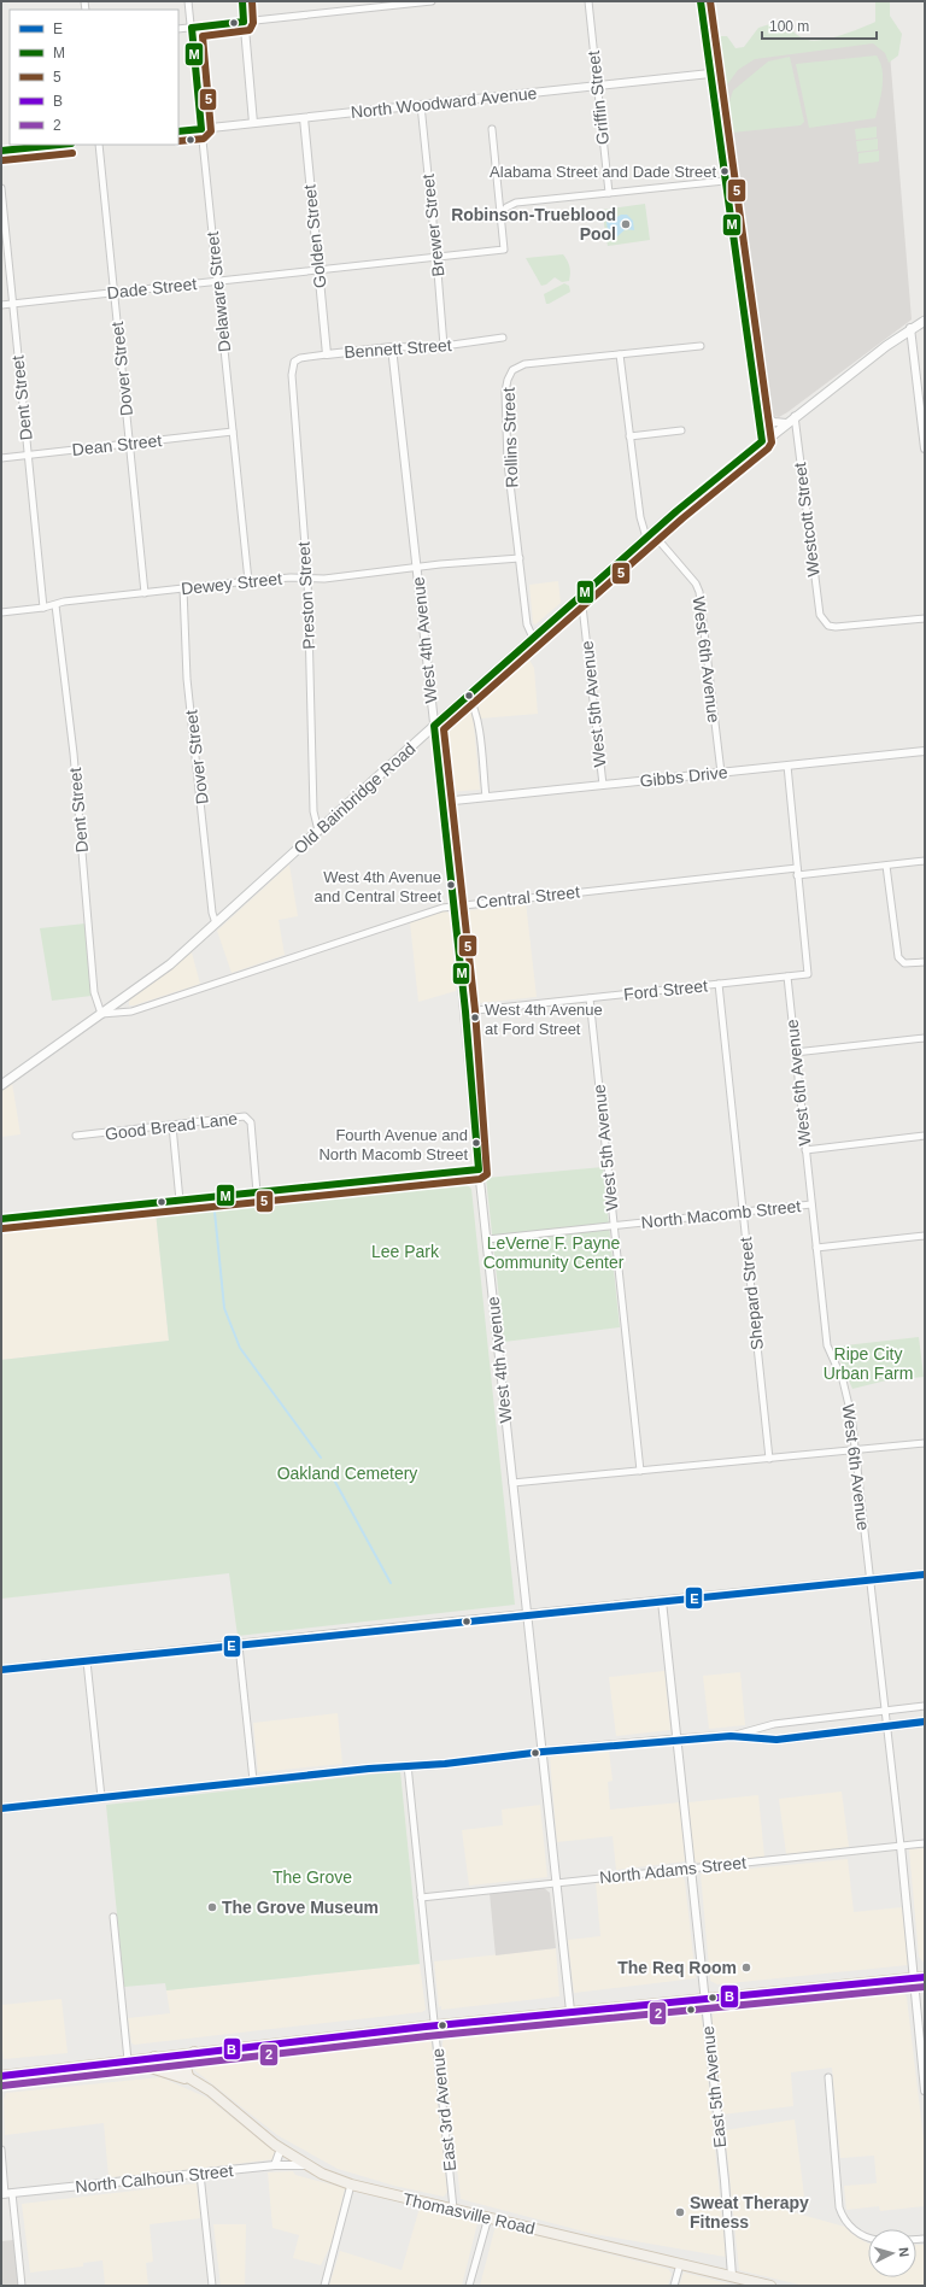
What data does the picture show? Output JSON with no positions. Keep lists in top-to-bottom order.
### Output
{
  "streets": {
    "main road": ["Old Bainbridge Road", "Thomasville Road"],
    "street": [
      "Griffin Street",
      "North Woodward Avenue",
      "Brewer Street",
      "Golden Street",
      "Dade Street",
      "Delaware Street",
      "Bennett Street",
      "Dover Street",
      "Dent Street",
      "Rollins Street",
      "Dean Street",
      "Westcott Street",
      "Dewey Street",
      "Preston Street",
      "West 4th Avenue",
      "West 6th Avenue",
      "West 5th Avenue",
      "Gibbs Drive",
      "Central Street",
      "Ford Street",
      "Good Bread Lane",
      "North Macomb Street",
      "Shepard Street",
      "North Adams Street",
      "East 5th Avenue",
      "East 3rd Avenue",
      "North Calhoun Street"
    ]
  },
  "crossings": [
    ["Griffin Street", "North Woodward Avenue"],
    ["North Woodward Avenue", "Brewer Street"],
    ["North Woodward Avenue", "Golden Street"],
    ["North Woodward Avenue", "Delaware Street"],
    ["Brewer Street", "Dade Street"],
    ["Brewer Street", "Bennett Street"],
    ["Golden Street", "Dade Street"],
    ["Golden Street", "Bennett Street"],
    ["Dade Street", "Delaware Street"],
    ["Dade Street", "Dover Street"],
    ["Dade Street", "Dent Street"],
    ["Delaware Street", "Dean Street"],
    ["Delaware Street", "Dewey Street"],
    ["Bennett Street", "Preston Street"],
    ["Bennett Street", "West 4th Avenue"],
    ["Dover Street", "Dean Street"],
    ["Dover Street", "Dewey Street"],
    ["Dover Street", "Old Bainbridge Road"],
    ["Dent Street", "Dean Street"],
    ["Dent Street", "Dewey Street"],
    ["Dent Street", "Old Bainbridge Road"],
    ["Dent Street", "Central Street"],
    ["Rollins Street", "Dewey Street"],
    ["Rollins Street", "West 6th Avenue"],
    ["Rollins Street", "Old Bainbridge Road"],
    ["Westcott Street", "Old Bainbridge Road"],
    ["Dewey Street", "Preston Street"],
    ["Dewey Street", "West 4th Avenue"],
    ["Preston Street", "Old Bainbridge Road"],
    ["West 4th Avenue", "Gibbs Drive"],
    ["West 4th Avenue", "Old Bainbridge Road"],
    ["West 4th Avenue", "Central Street"],
    ["West 4th Avenue", "Ford Street"],
    ["West 4th Avenue", "North Macomb Street"],
    ["West 4th Avenue", "North Adams Street"],
    ["West 6th Avenue", "Gibbs Drive"],
    ["West 6th Avenue", "Old Bainbridge Road"],
    ["West 6th Avenue", "Ford Street"],
    ["West 6th Avenue", "North Macomb Street"],
    ["West 6th Avenue", "North Adams Street"],
    ["West 5th Avenue", "Gibbs Drive"],
    ["West 5th Avenue", "Old Bainbridge Road"],
    ["West 5th Avenue", "Ford Street"],
    ["West 5th Avenue", "North Macomb Street"],
    ["Old Bainbridge Road", "Central Street"],
    ["Central Street", "Ford Street"],
    ["Ford Street", "Shepard Street"],
    ["North Macomb Street", "Shepard Street"],
    ["North Adams Street", "East 5th Avenue"],
    ["North Adams Street", "East 3rd Avenue"],
    ["East 5th Avenue", "Thomasville Road"],
    ["East 3rd Avenue", "Thomasville Road"],
    ["North Calhoun Street", "Thomasville Road"]
  ],
  "parks": [
    "LeVerne F. Payne Community Center",
    "Lee Park",
    "Ripe City Urban Farm",
    "Oakland Cemetery",
    "The Grove"
  ],
  "places": [
    "Alabama Street and Dade Street",
    "Robinson-Trueblood Pool",
    "West 4th Avenue and Central Street",
    "West 4th Avenue at Ford Street",
    "Fourth Avenue and North Macomb Street",
    "The Grove Museum",
    "The Req Room",
    "Sweat Therapy Fitness"
  ],
  "lines": [
    "transit line M",
    "transit line 5",
    "transit line E",
    "transit line B",
    "transit line 2"
  ],
  "legend": [
    "E",
    "M",
    "5",
    "B",
    "2"
  ],
  "scale_bar": "100 m",
  "north": "right"
}
